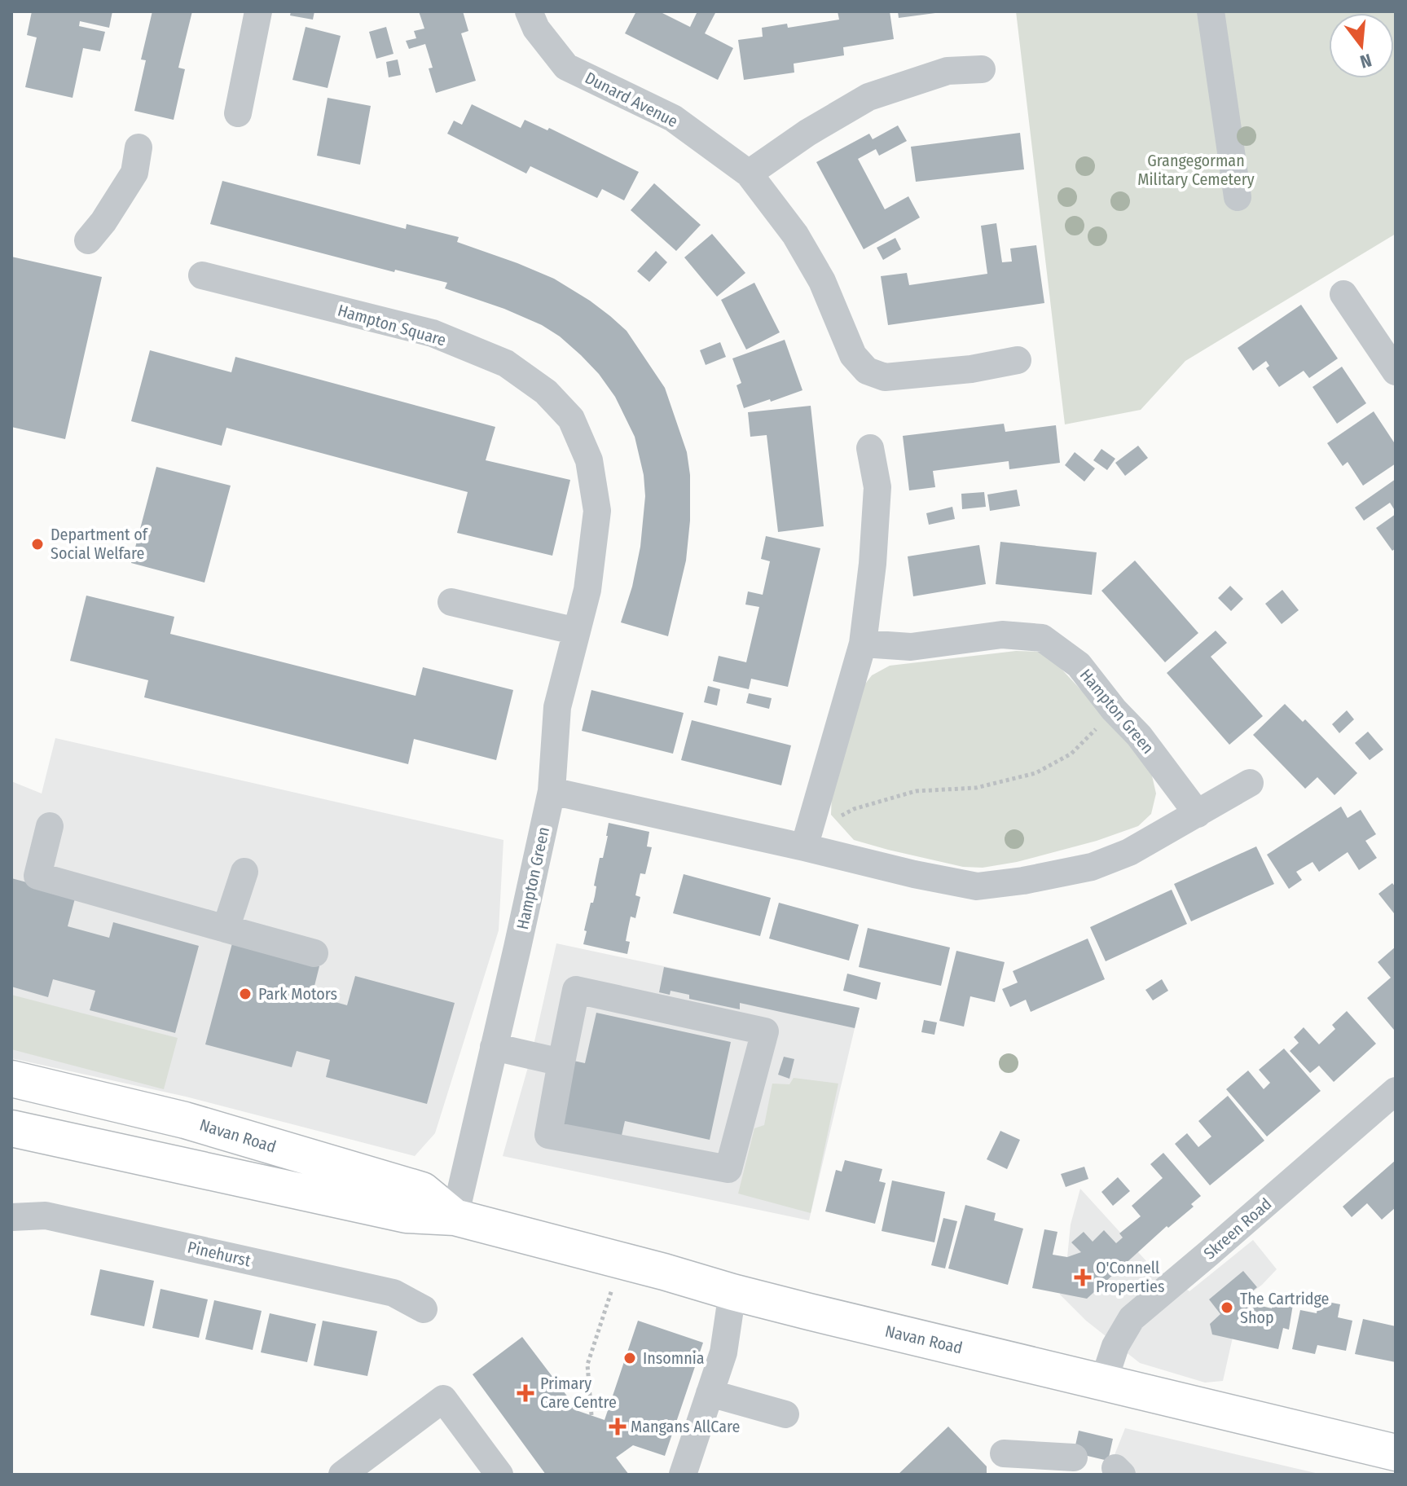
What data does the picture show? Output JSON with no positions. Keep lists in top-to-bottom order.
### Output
{
  "streets": {
    "main road": ["Navan Road"],
    "street": [
      "Dunard Avenue",
      "Hampton Square",
      "Hampton Green",
      "Skreen Road",
      "Pinehurst"
    ]
  },
  "crossings": [
    ["Hampton Square", "Hampton Green"],
    ["Hampton Green", "Navan Road"],
    ["Navan Road", "Skreen Road"]
  ],
  "parks": ["Grangegorman Military Cemetery"],
  "places": {
    "other": [
      "Department of Social Welfare",
      "Park Motors",
      "The Cartridge Shop",
      "Insomnia"
    ],
    "health": ["O'Connell Properties", "Primary Care Centre", "Mangans AllCare"]
  },
  "north": "bottom"
}
